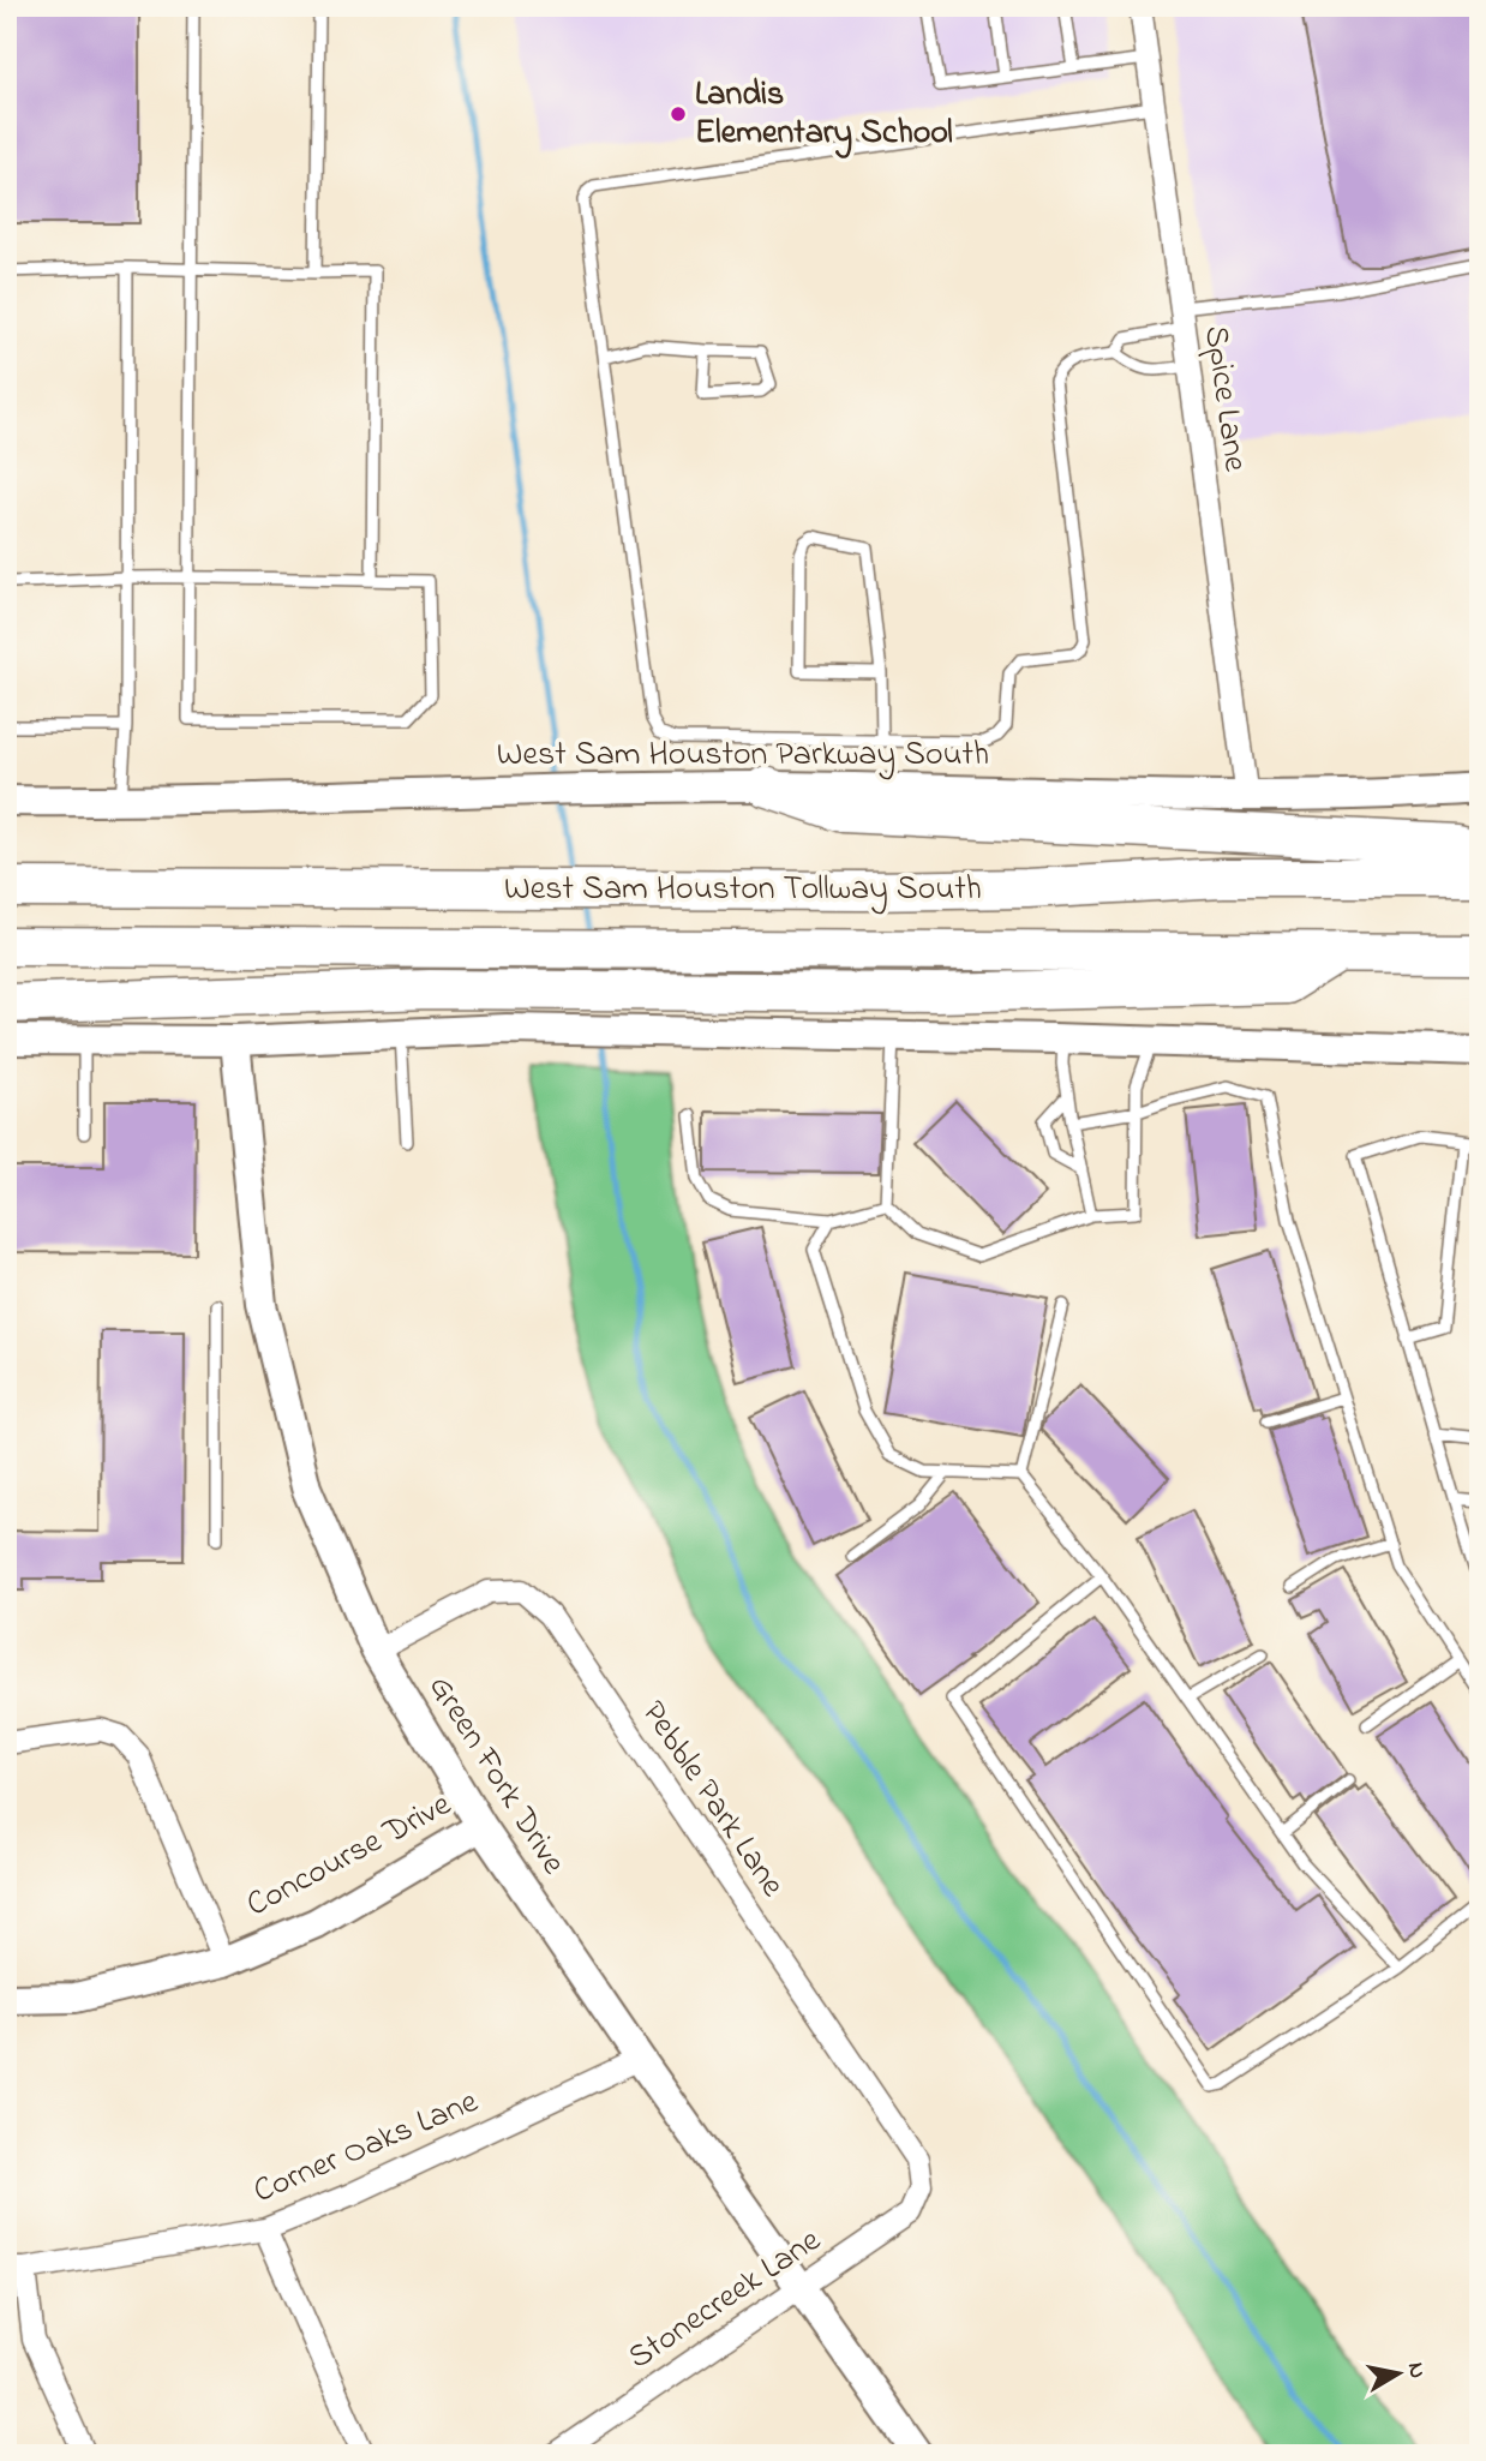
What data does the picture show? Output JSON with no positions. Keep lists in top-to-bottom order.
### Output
{
  "streets": {
    "highway": ["West Sam Houston Tollway South"],
    "main road": ["West Sam Houston Parkway South", "Green Fork Drive", "Concourse Drive"],
    "street": [
      "Spice Lane",
      "Pebble Park Lane",
      "Corner Oaks Lane",
      "Stonecreek Lane"
    ]
  },
  "crossings": [
    ["Spice Lane", "West Sam Houston Parkway South"],
    ["Green Fork Drive", "Pebble Park Lane"],
    ["Green Fork Drive", "Concourse Drive"],
    ["Green Fork Drive", "Corner Oaks Lane"],
    ["Green Fork Drive", "Stonecreek Lane"],
    ["Pebble Park Lane", "Stonecreek Lane"]
  ],
  "places": ["Landis Elementary School"],
  "north": "right"
}
